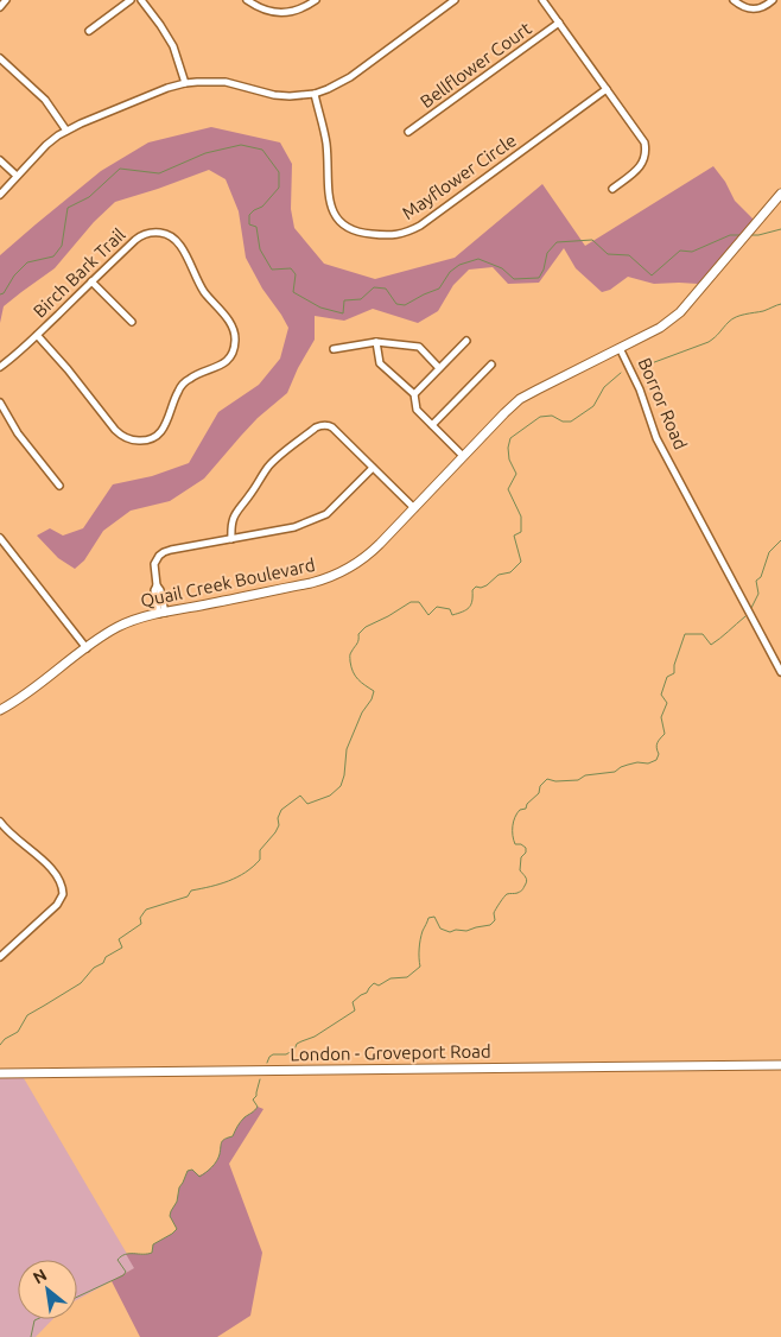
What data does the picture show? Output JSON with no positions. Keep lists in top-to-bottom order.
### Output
{
  "streets": {
    "street": [
      "Bellflower Court",
      "Mayflower Circle",
      "Birch Bark Trail",
      "Borror Road",
      "Quail Creek Boulevard",
      "London - Groveport Road"
    ]
  },
  "crossings": [
    ["Borror Road", "Quail Creek Boulevard"]
  ],
  "north": "top left"
}
